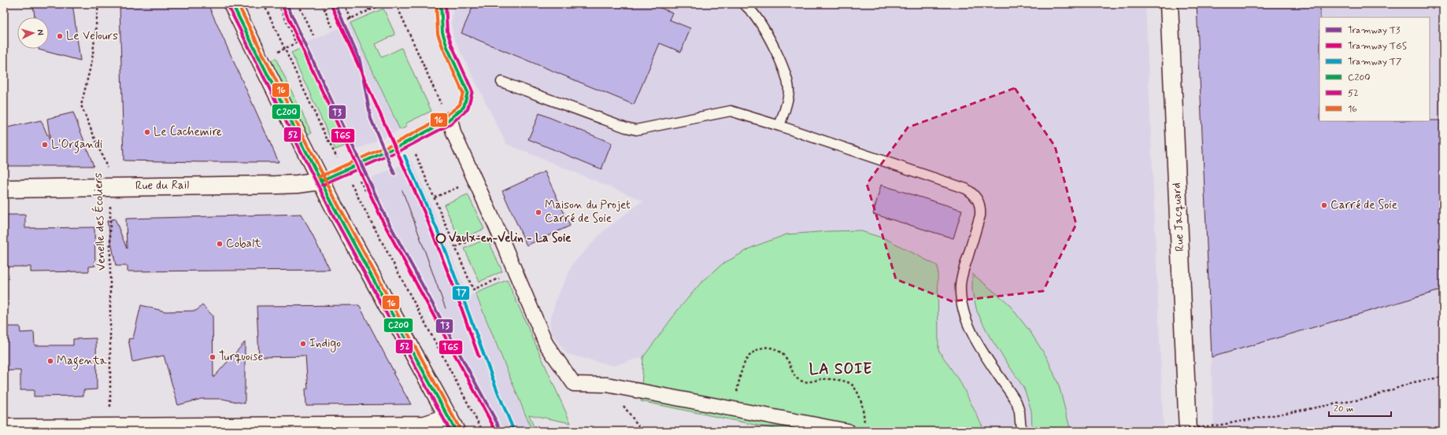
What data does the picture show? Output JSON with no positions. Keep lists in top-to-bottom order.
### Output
{
  "streets": {
    "street": ["Rue du Rail", "Rue Jacquard"],
    "path": ["Venelle des Écoliers"]
  },
  "crossings": [
    ["Rue du Rail", "Venelle des Écoliers"]
  ],
  "districts": ["LA SOIE"],
  "places": [
    "Le Velours",
    "Le Cachemire",
    "L'Organdi",
    "Carré de Soie",
    "Maison du Projet Carré de Soie",
    "Vaulx-en-Velin - La Soie",
    "Cobalt",
    "Indigo",
    "Turquoise",
    "Magenta"
  ],
  "lines": [
    "tram line T3",
    "transit line C200",
    "transit line 52",
    "transit line 16",
    "tram line TGS",
    "tram line T7"
  ],
  "legend": [
    "Tramway T3",
    "Tramway TGS",
    "Tramway T7",
    "C200",
    "52",
    "16"
  ],
  "scale_bar": "20 m",
  "north": "right"
}
